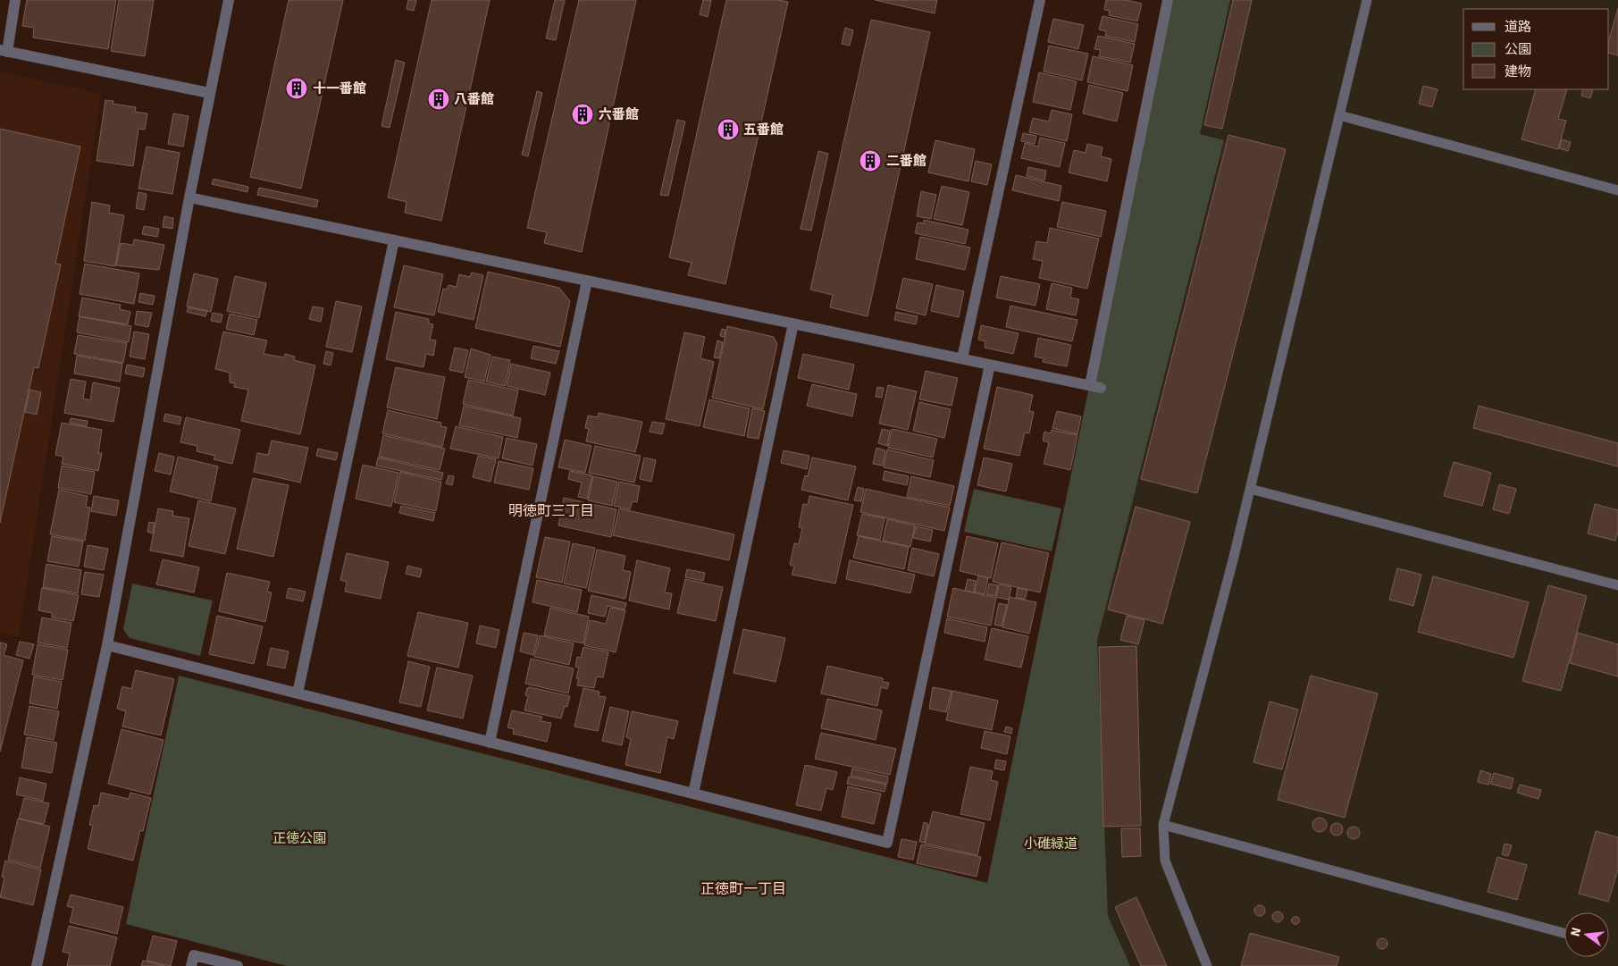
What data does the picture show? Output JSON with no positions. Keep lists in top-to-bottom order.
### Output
{
  "districts": ["明徳町三丁目", "正徳町一丁目"],
  "parks": ["正徳公園", "小碓緑道"],
  "places": {
    "building": [
      "十一番館",
      "八番館",
      "六番館",
      "五番館",
      "二番館"
    ]
  },
  "legend": ["道路", "公園", "建物"],
  "north": "left"
}
